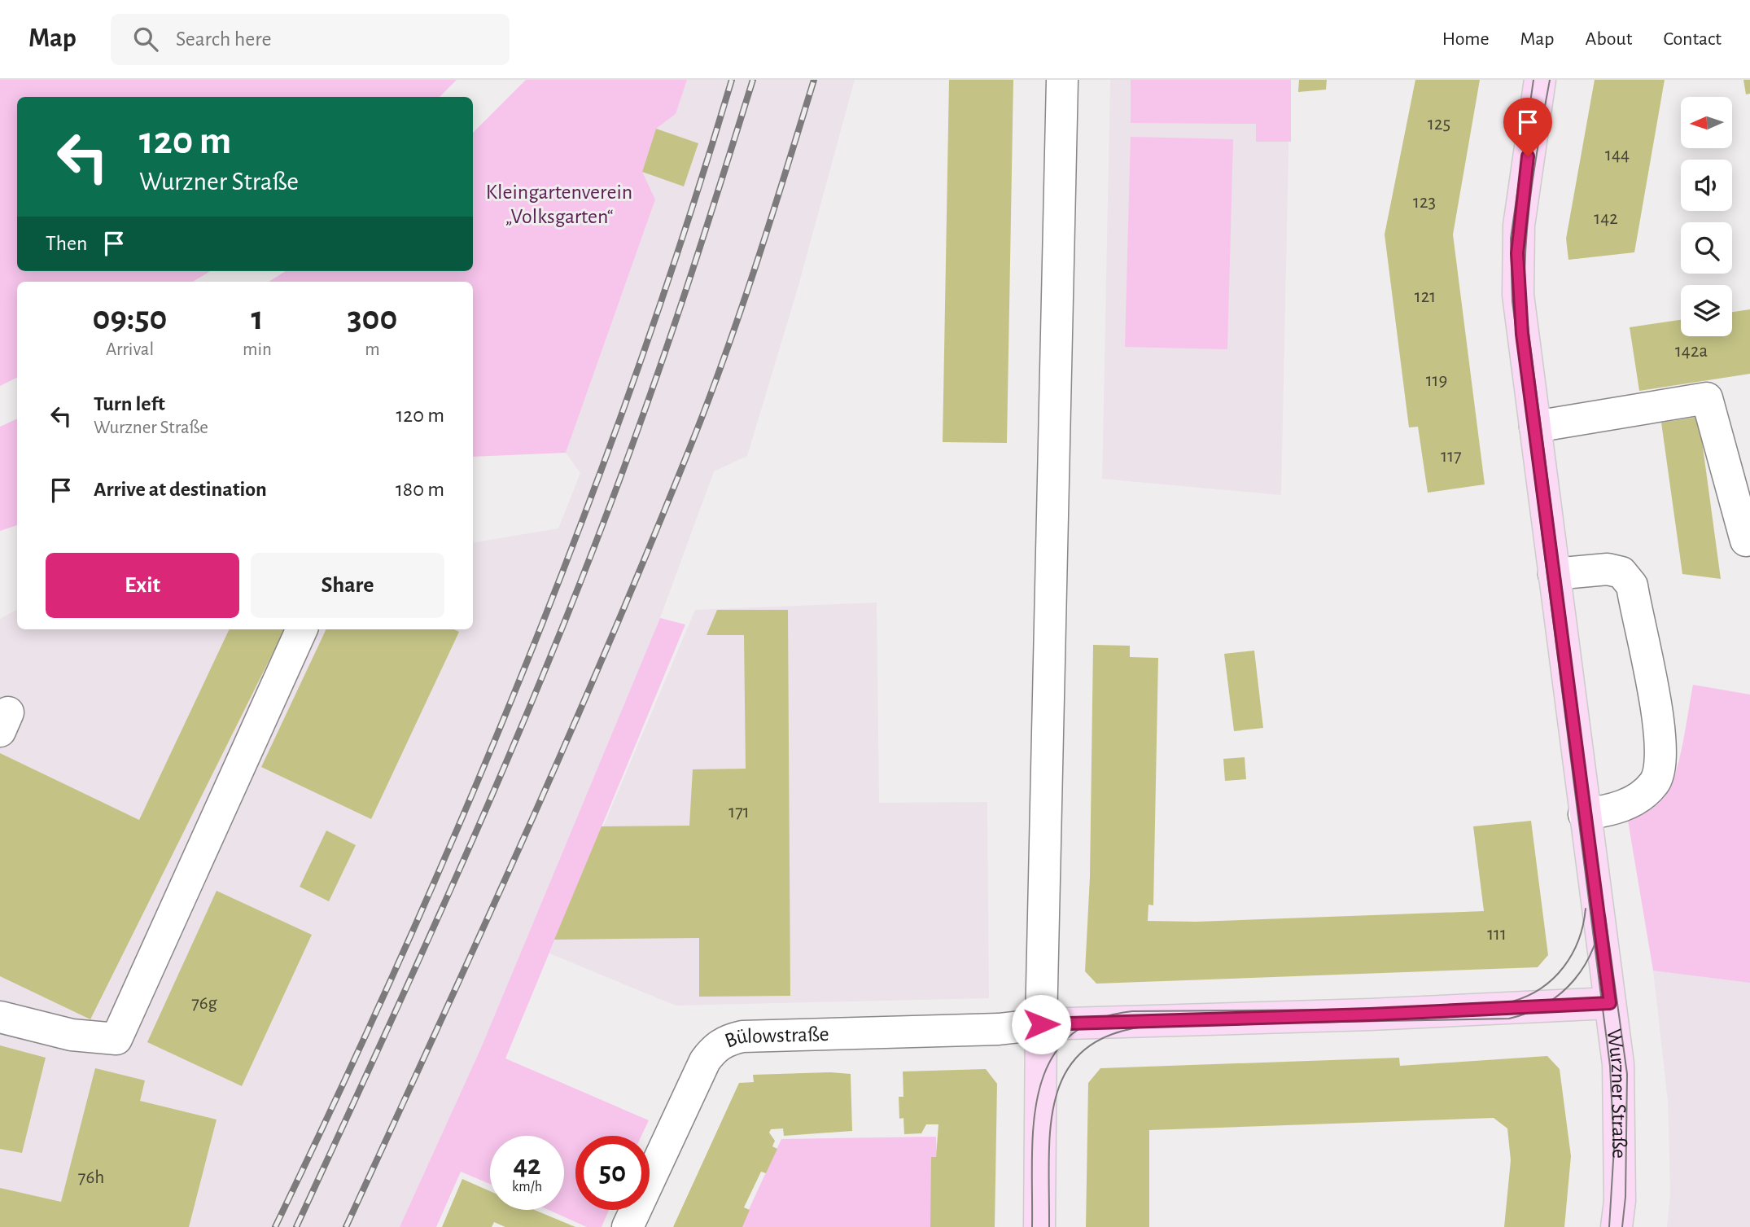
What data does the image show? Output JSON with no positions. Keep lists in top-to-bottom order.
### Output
{
  "streets": {
    "main road": ["Wurzner Straße"],
    "street": ["Bülowstraße"]
  },
  "parks": ["Kleingartenverein „Volksgarten“"],
  "house_numbers": [
    "125",
    "144",
    "123",
    "142",
    "121",
    "142a",
    "119",
    "117",
    "171",
    "111",
    "76g",
    "76h"
  ],
  "north": "left",
  "page": {
    "header": "Map",
    "search": "Search here",
    "nav": [
      "Home",
      "Map",
      "About",
      "Contact"
    ],
    "turn": ["120 m", "Wurzner Straße"],
    "then": "Then",
    "eta": [
      "09:50",
      "Arrival",
      "1",
      "min",
      "300",
      "m"
    ],
    "list": [
      {
        "name": "Turn left",
        "note": "Wurzner Straße",
        "value": "120 m"
      },
      {
        "name": "Arrive at destination",
        "value": "180 m"
      }
    ],
    "buttons": ["Exit", "Share"],
    "speed": "42 km/h",
    "limit": "50"
  }
}
